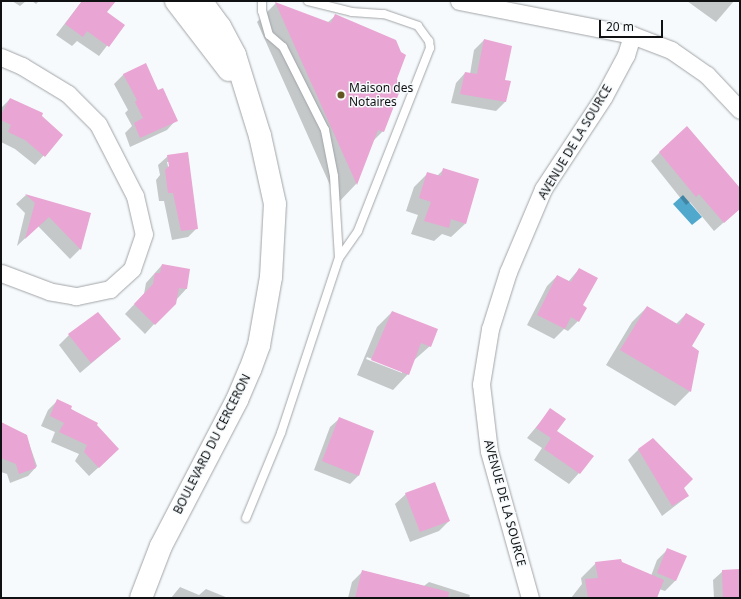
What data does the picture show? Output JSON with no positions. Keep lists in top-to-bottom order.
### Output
{
  "streets": {
    "main road": ["BOULEVARD DU CERCERON"],
    "street": ["AVENUE DE LA SOURCE"]
  },
  "places": ["Maison des Notaires"],
  "scale_bar": "20 m"
}
